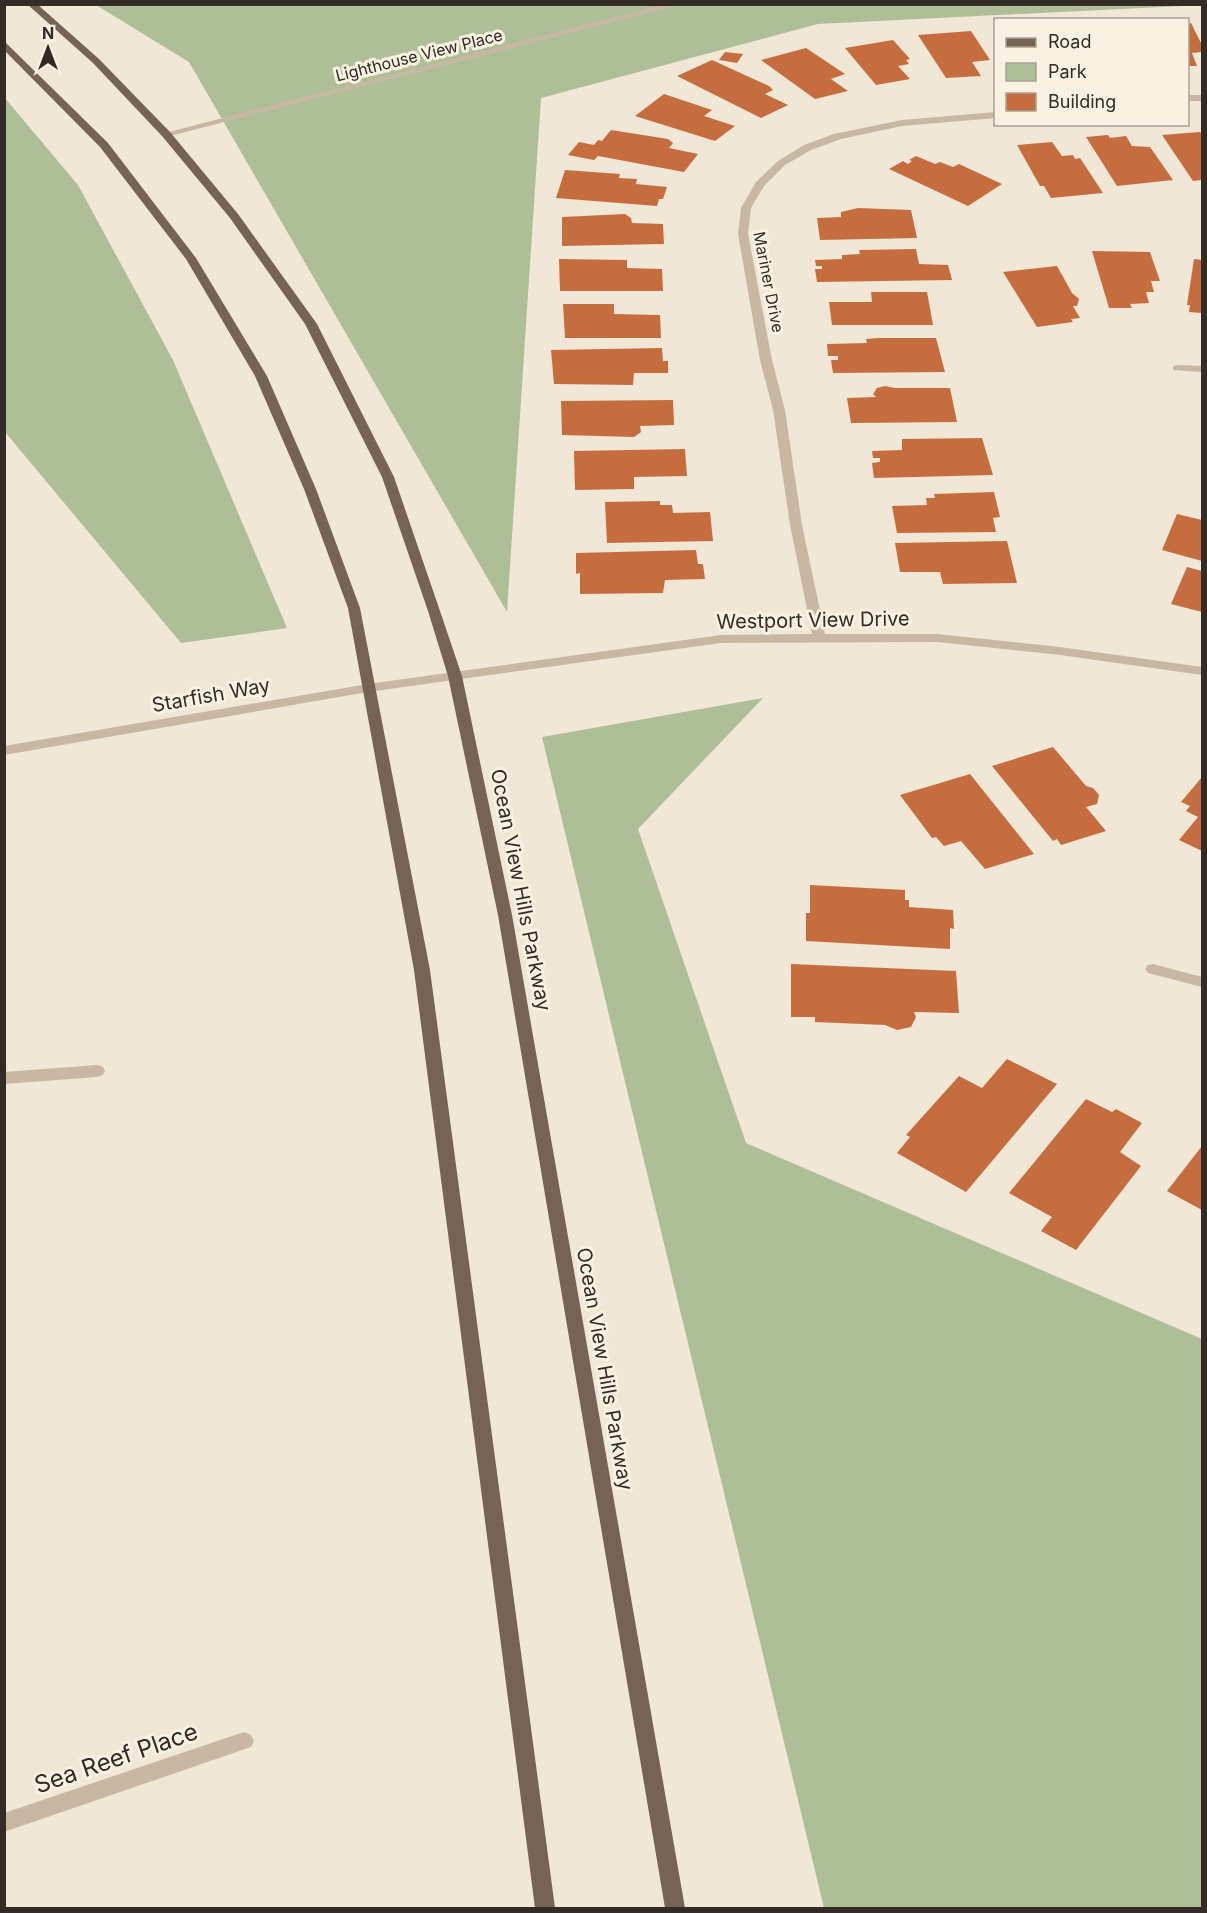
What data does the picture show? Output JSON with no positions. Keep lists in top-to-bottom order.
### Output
{
  "streets": {
    "main road": ["Ocean View Hills Parkway"],
    "street": [
      "Lighthouse View Place",
      "Mariner Drive",
      "Westport View Drive",
      "Starfish Way",
      "Sea Reef Place"
    ]
  },
  "crossings": [
    ["Lighthouse View Place", "Ocean View Hills Parkway"],
    ["Mariner Drive", "Westport View Drive"],
    ["Westport View Drive", "Starfish Way"],
    ["Westport View Drive", "Ocean View Hills Parkway"]
  ],
  "legend": ["Road", "Park", "Building"],
  "north": "top"
}
